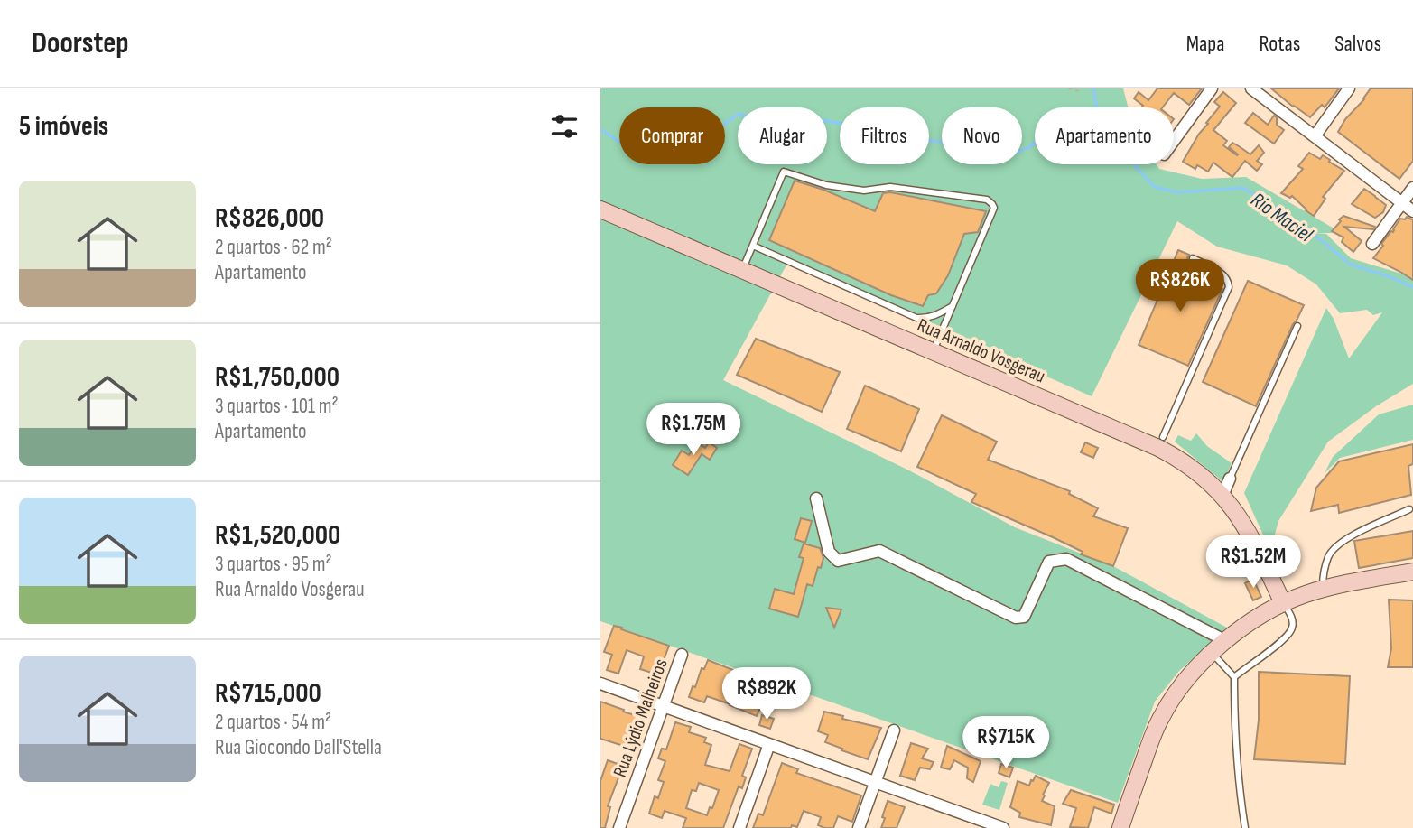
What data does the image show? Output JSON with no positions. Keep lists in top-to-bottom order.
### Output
{
  "streets": {
    "street": ["Rua Arnaldo Vosgerau", "Rua Lýdio Malheiros"]
  },
  "water": ["Rio Maciel"],
  "page": {
    "header": "Doorstep",
    "nav": ["Mapa", "Rotas", "Salvos"],
    "heading": "5 imóveis",
    "chip": [
      "Comprar",
      "Alugar",
      "Filtros",
      "Novo",
      "Apartamento"
    ],
    "list": [
      {
        "name": "R$826,000",
        "note": "2 quartos · 62 m² · Apartamento"
      },
      {
        "name": "R$1,750,000",
        "note": "3 quartos · 101 m² · Apartamento"
      },
      {
        "name": "R$1,520,000",
        "note": "3 quartos · 95 m² · Rua Arnaldo Vosgerau"
      },
      {
        "name": "R$715,000",
        "note": "2 quartos · 54 m² · Rua Giocondo Dall'Stella"
      }
    ],
    "price": [
      "R$826K",
      "R$1.75M",
      "R$1.52M",
      "R$892K",
      "R$715K"
    ]
  }
}
